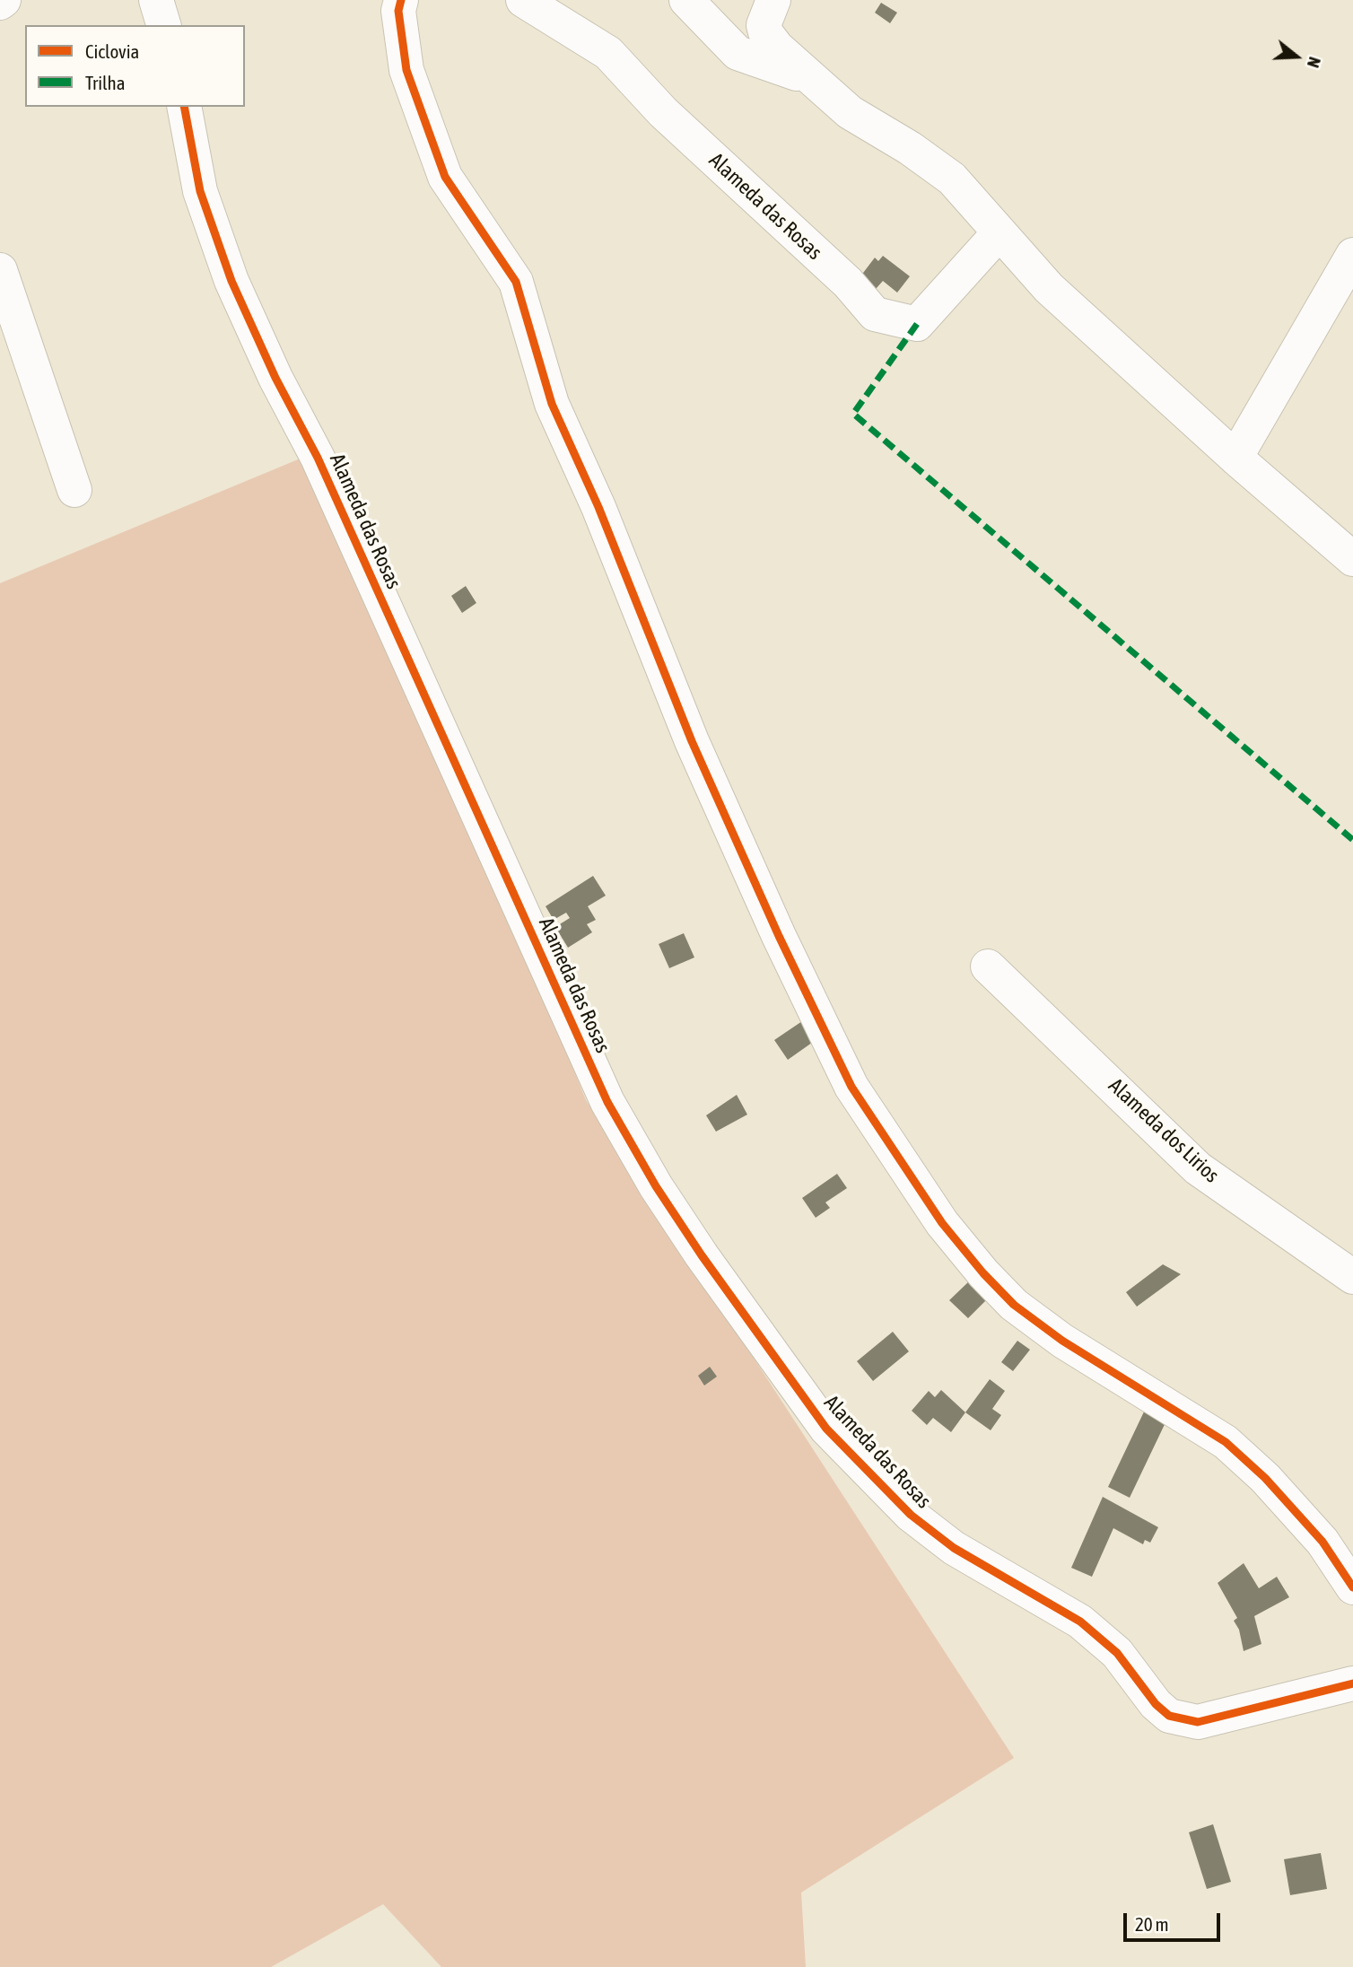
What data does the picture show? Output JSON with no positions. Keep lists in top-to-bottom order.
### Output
{
  "streets": {
    "street": ["Alameda das Rosas", "Alameda dos Lirios"]
  },
  "legend": ["Ciclovia", "Trilha"],
  "scale_bar": "20 m",
  "north": "right"
}
